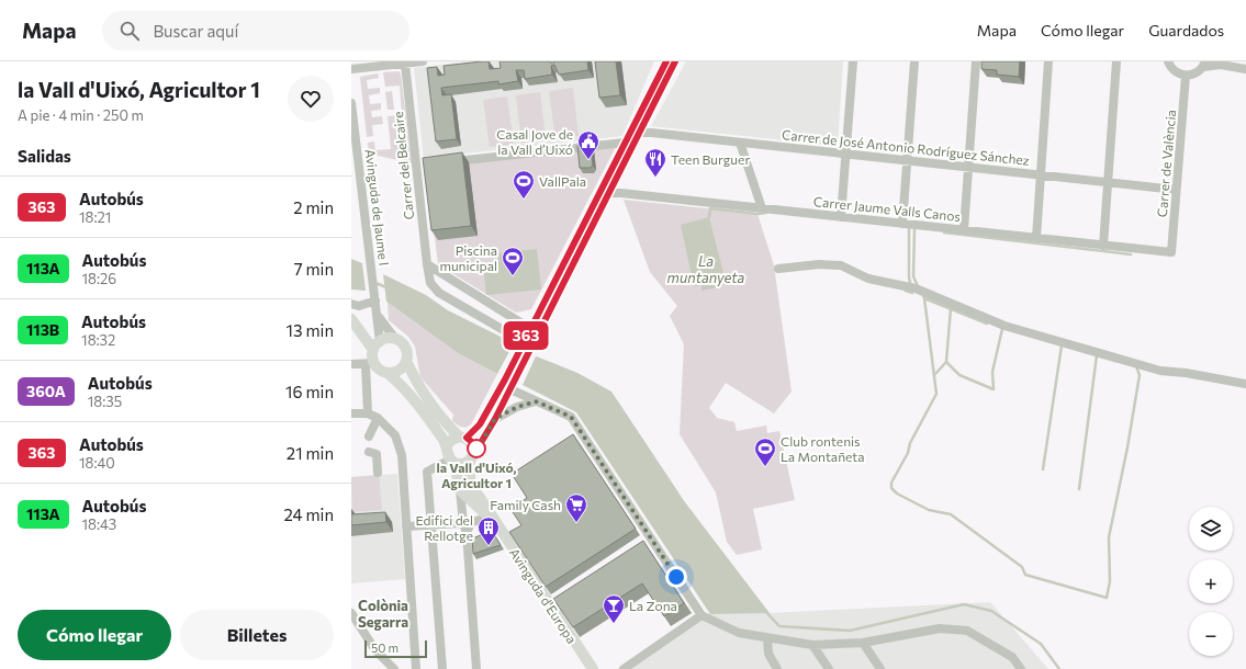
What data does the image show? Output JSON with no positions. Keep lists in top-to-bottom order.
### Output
{
  "streets": {
    "main road": ["Avinguda d'Europa"],
    "street": [
      "Carrer de José Antonio Rodríguez Sánchez",
      "Carrer de València",
      "Carrer del Belcaire",
      "Avinguda de Jaume I",
      "Carrer Jaume Valls Canos"
    ]
  },
  "crossings": [
    ["Carrer de José Antonio Rodríguez Sánchez", "Carrer de València"],
    ["Carrer de València", "Carrer Jaume Valls Canos"]
  ],
  "districts": ["Colònia Segarra"],
  "water": ["La muntanyeta"],
  "places": {
    "public building": ["Casal Jove de la Vall d’Uixó"],
    "restaurant": ["Teen Burguer"],
    "sports": ["VallPala", "Piscina municipal", "Club rontenis La Montañeta"],
    "other": ["la Vall d'Uixó, Agricultor 1"],
    "supermarket": ["Family Cash"],
    "building": ["Edifici del Rellotge"],
    "bar": ["La Zona"]
  },
  "lines": ["bus line 363"],
  "scale_bar": "50 m",
  "page": {
    "header": "Mapa",
    "search": "Buscar aquí",
    "nav": ["Mapa", "Cómo llegar", "Guardados"],
    "heading": [
      ["la Vall d'Uixó, Agricultor 1", "A pie · 4 min · 250 m"],
      "Salidas"
    ],
    "on_map": "363",
    "list": [
      {
        "mark": "363",
        "name": "Autobús",
        "note": "18:21",
        "value": "2 min"
      },
      {
        "mark": "113A",
        "name": "Autobús",
        "note": "18:26",
        "value": "7 min"
      },
      {
        "mark": "113B",
        "name": "Autobús",
        "note": "18:32",
        "value": "13 min"
      },
      {
        "mark": "360A",
        "name": "Autobús",
        "note": "18:35",
        "value": "16 min"
      },
      {
        "mark": "363",
        "name": "Autobús",
        "note": "18:40",
        "value": "21 min"
      },
      {
        "mark": "113A",
        "name": "Autobús",
        "note": "18:43",
        "value": "24 min"
      }
    ],
    "map_buttons": ["+", "−"],
    "buttons": ["Cómo llegar", "Billetes"],
    "scale": "50 m"
  }
}
